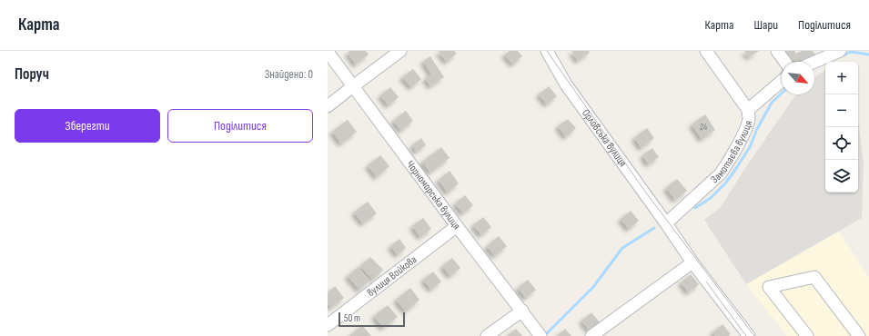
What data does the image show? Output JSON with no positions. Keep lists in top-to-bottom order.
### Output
{
  "streets": {
    "street": [
      "Орловська вулиця",
      "Замотаєва вулиця",
      "Чорноморська вулиця",
      "вулиця Войкова"
    ]
  },
  "crossings": [
    ["Орловська вулиця", "Замотаєва вулиця"],
    ["Чорноморська вулиця", "вулиця Войкова"]
  ],
  "house_numbers": ["24"],
  "scale_bar": "50 m",
  "north": "bottom right",
  "page": {
    "header": "Карта",
    "nav": ["Карта", "Шари", "Поділитися"],
    "heading": ["Поруч", "Знайдено: 0"],
    "map_buttons": ["+", "−"],
    "buttons": ["Зберегти", "Поділитися"],
    "scale": "50 m"
  }
}
